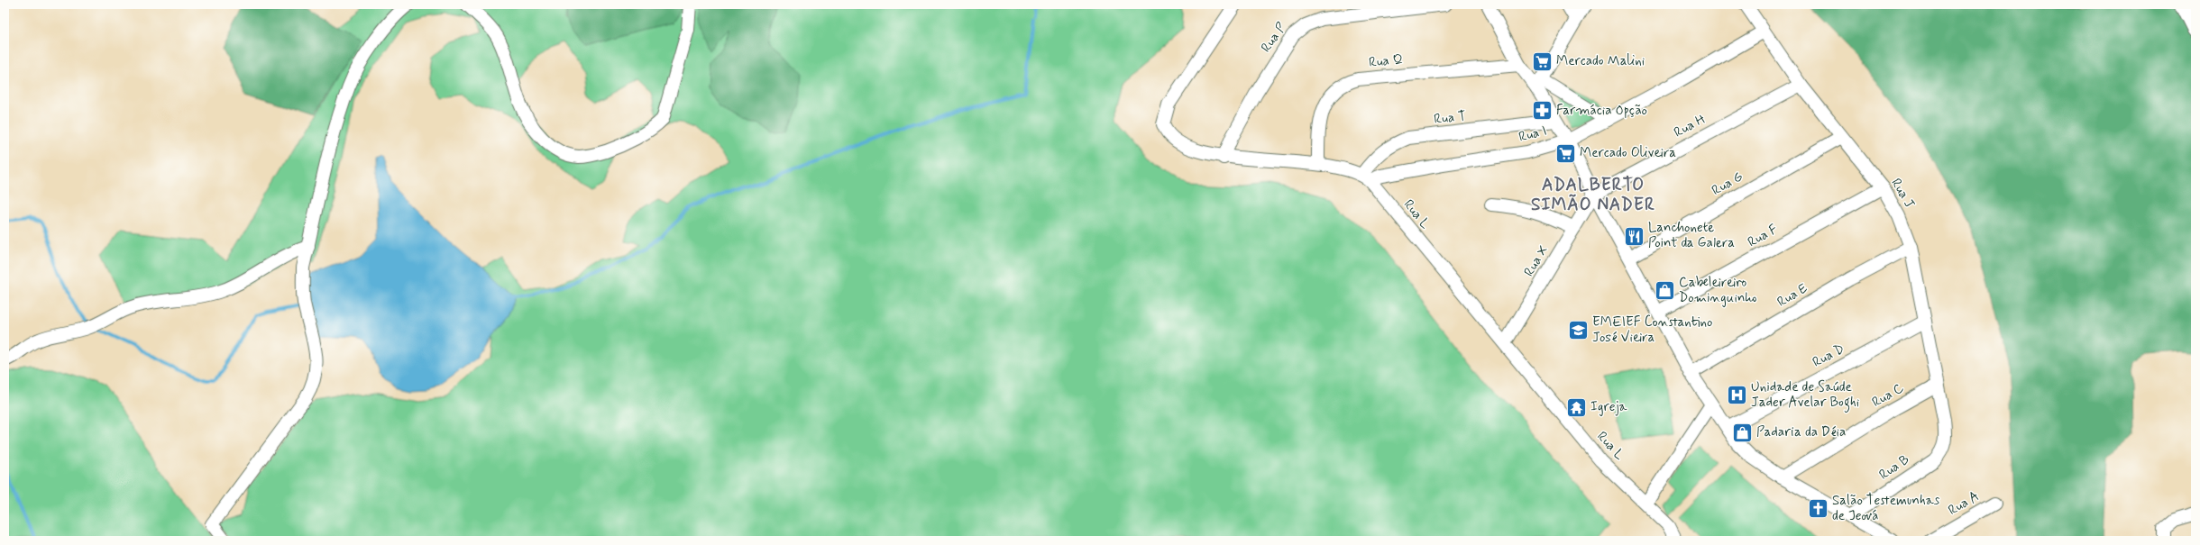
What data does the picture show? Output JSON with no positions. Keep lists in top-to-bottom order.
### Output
{
  "streets": {
    "street": [
      "Rua P",
      "Rua Q",
      "Rua T",
      "Rua H",
      "Rua I",
      "Rua G",
      "Rua J",
      "Rua L",
      "Rua F",
      "Rua X",
      "Rua E",
      "Rua D",
      "Rua C",
      "Rua B",
      "Rua A"
    ]
  },
  "crossings": [
    ["Rua T", "Rua I"],
    ["Rua T", "Rua L"],
    ["Rua H", "Rua J"],
    ["Rua H", "Rua X"],
    ["Rua I", "Rua J"],
    ["Rua I", "Rua L"],
    ["Rua G", "Rua J"],
    ["Rua J", "Rua F"],
    ["Rua J", "Rua E"],
    ["Rua J", "Rua D"],
    ["Rua J", "Rua C"],
    ["Rua J", "Rua B"],
    ["Rua L", "Rua X"]
  ],
  "districts": ["ADALBERTO SIMÃO NADER"],
  "places": {
    "supermarket": ["Mercado Malini", "Mercado Oliveira"],
    "pharmacy": ["Farmácia Opção"],
    "restaurant": ["Lanchonete Point da Galera"],
    "shop": ["Cabeleireiro Dominguinho", "Padaria da Déia"],
    "school or university": ["EMEIEF Constantino José Vieira"],
    "hospital": ["Unidade de Saúde Jader Avelar Boghi"],
    "temple": ["Igreja"],
    "church": ["Salão Testemunhas de Jeová"]
  }
}
